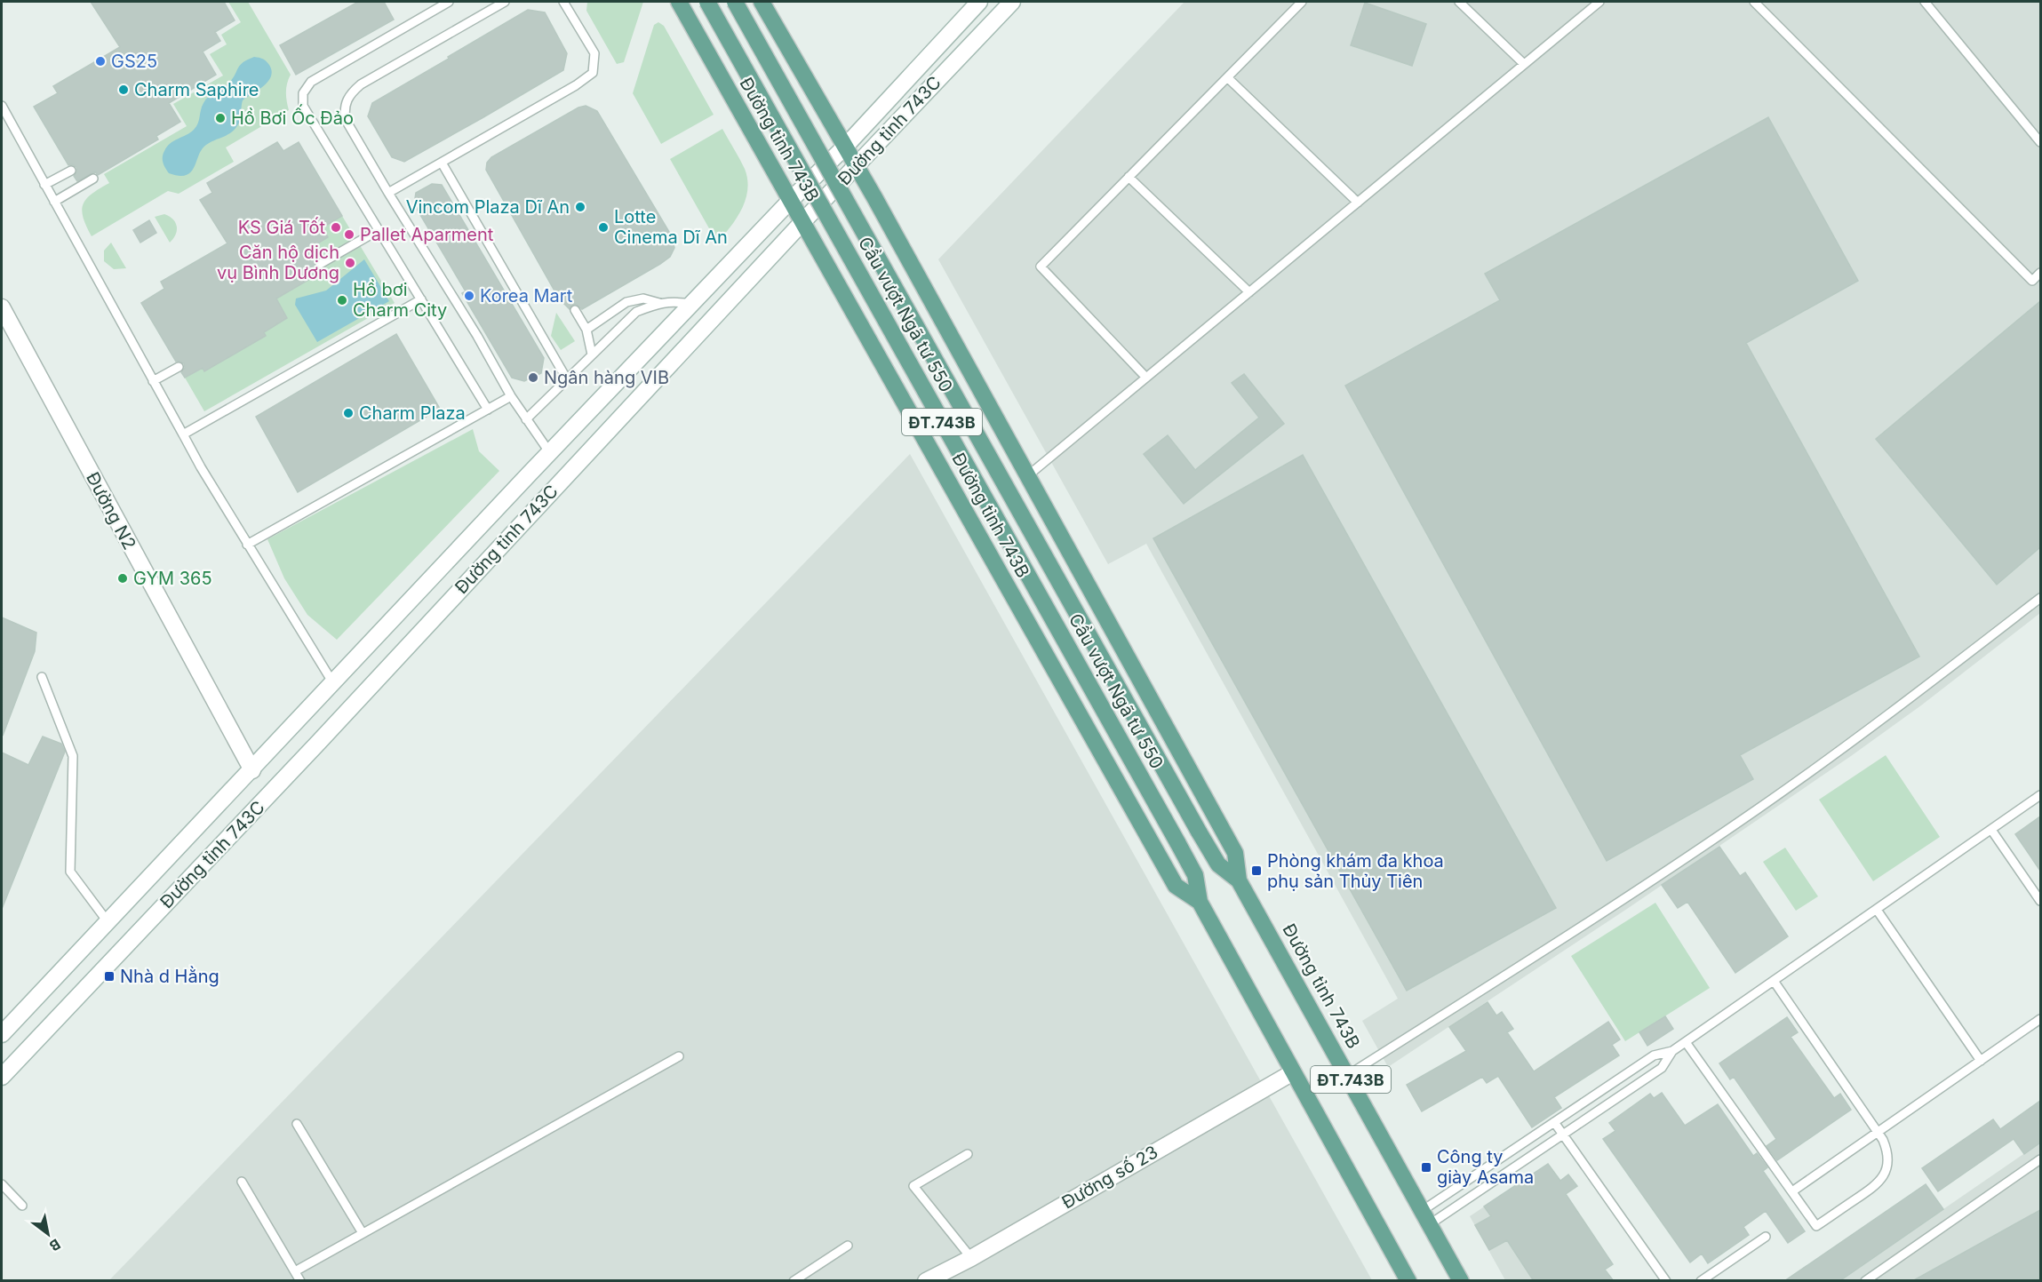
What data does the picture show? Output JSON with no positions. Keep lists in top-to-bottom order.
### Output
{
  "streets": {
    "main road": [
      "Đường tỉnh 743C",
      "Đường tỉnh 743B",
      "Cầu vượt Ngã tư 550",
      "ĐT.743B",
      "Đường N2",
      "Đường số 23"
    ]
  },
  "crossings": [
    ["Đường tỉnh 743C", "Đường tỉnh 743B"],
    ["Đường tỉnh 743C", "Đường N2"],
    ["Đường tỉnh 743B", "Cầu vượt Ngã tư 550"],
    ["Đường tỉnh 743B", "Đường số 23"]
  ],
  "places": {
    "other": [
      "GS25",
      "Charm Saphire",
      "Hồ Bơi Ốc Đảo",
      "Vincom Plaza Dĩ An",
      "KS Giá Tốt",
      "Lotte Cinema Dĩ An",
      "Pallet Aparment",
      "Căn hộ dịch vụ Bình Dương",
      "Korea Mart",
      "Hồ bơi Charm City",
      "Ngân hàng VIB",
      "Charm Plaza",
      "GYM 365"
    ],
    "transit": ["Phòng khám đa khoa phụ sản Thủy Tiên", "Nhà d Hằng", "Công ty giày Asama"]
  },
  "north": "bottom right"
}
